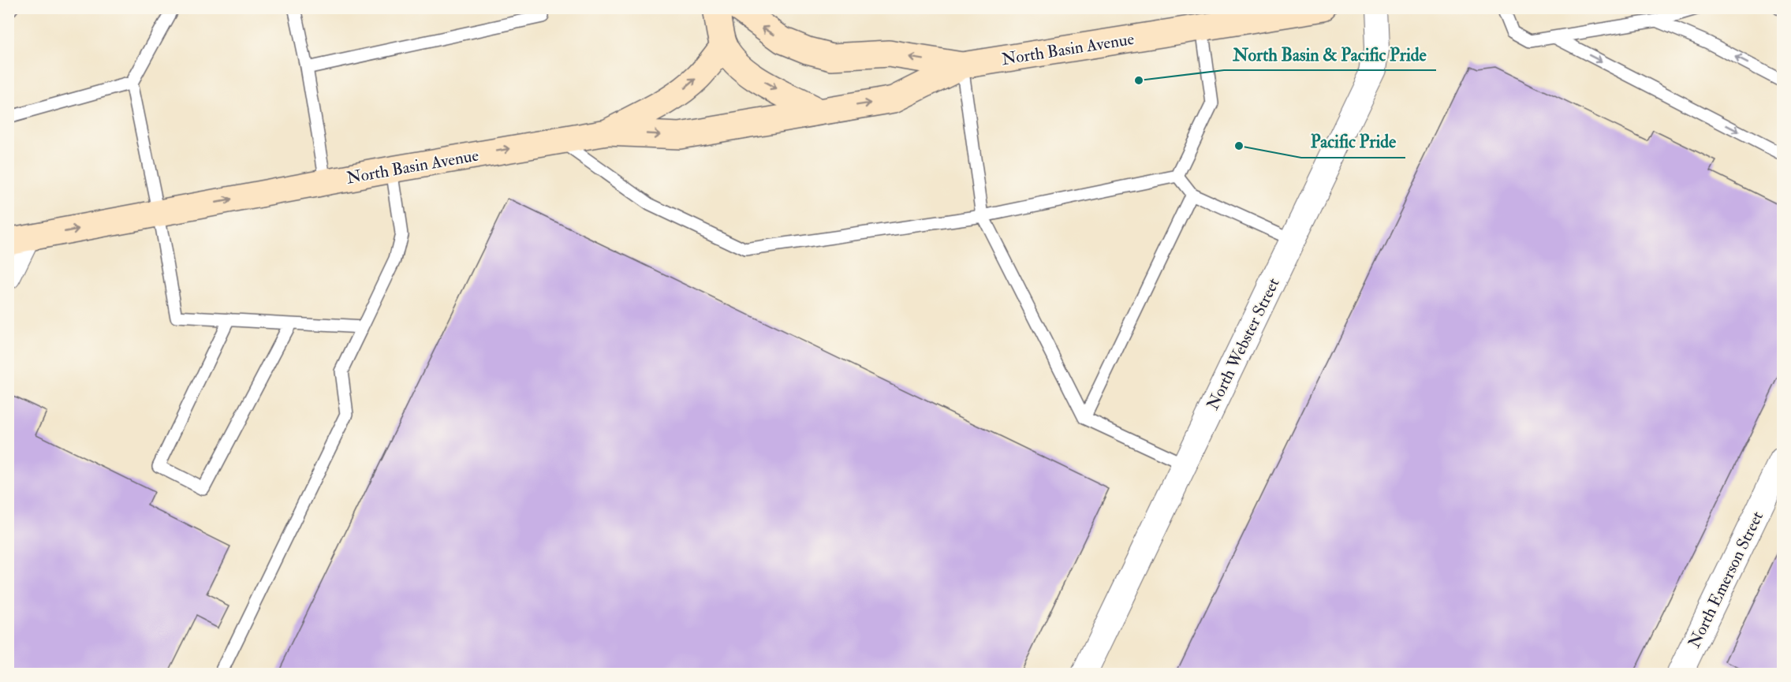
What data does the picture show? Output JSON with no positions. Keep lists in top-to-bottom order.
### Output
{
  "streets": {
    "main road": ["North Basin Avenue"],
    "street": ["North Webster Street", "North Emerson Street"]
  },
  "one_way": ["North Basin Avenue"],
  "places": ["North Basin & Pacific Pride", "Pacific Pride"]
}
